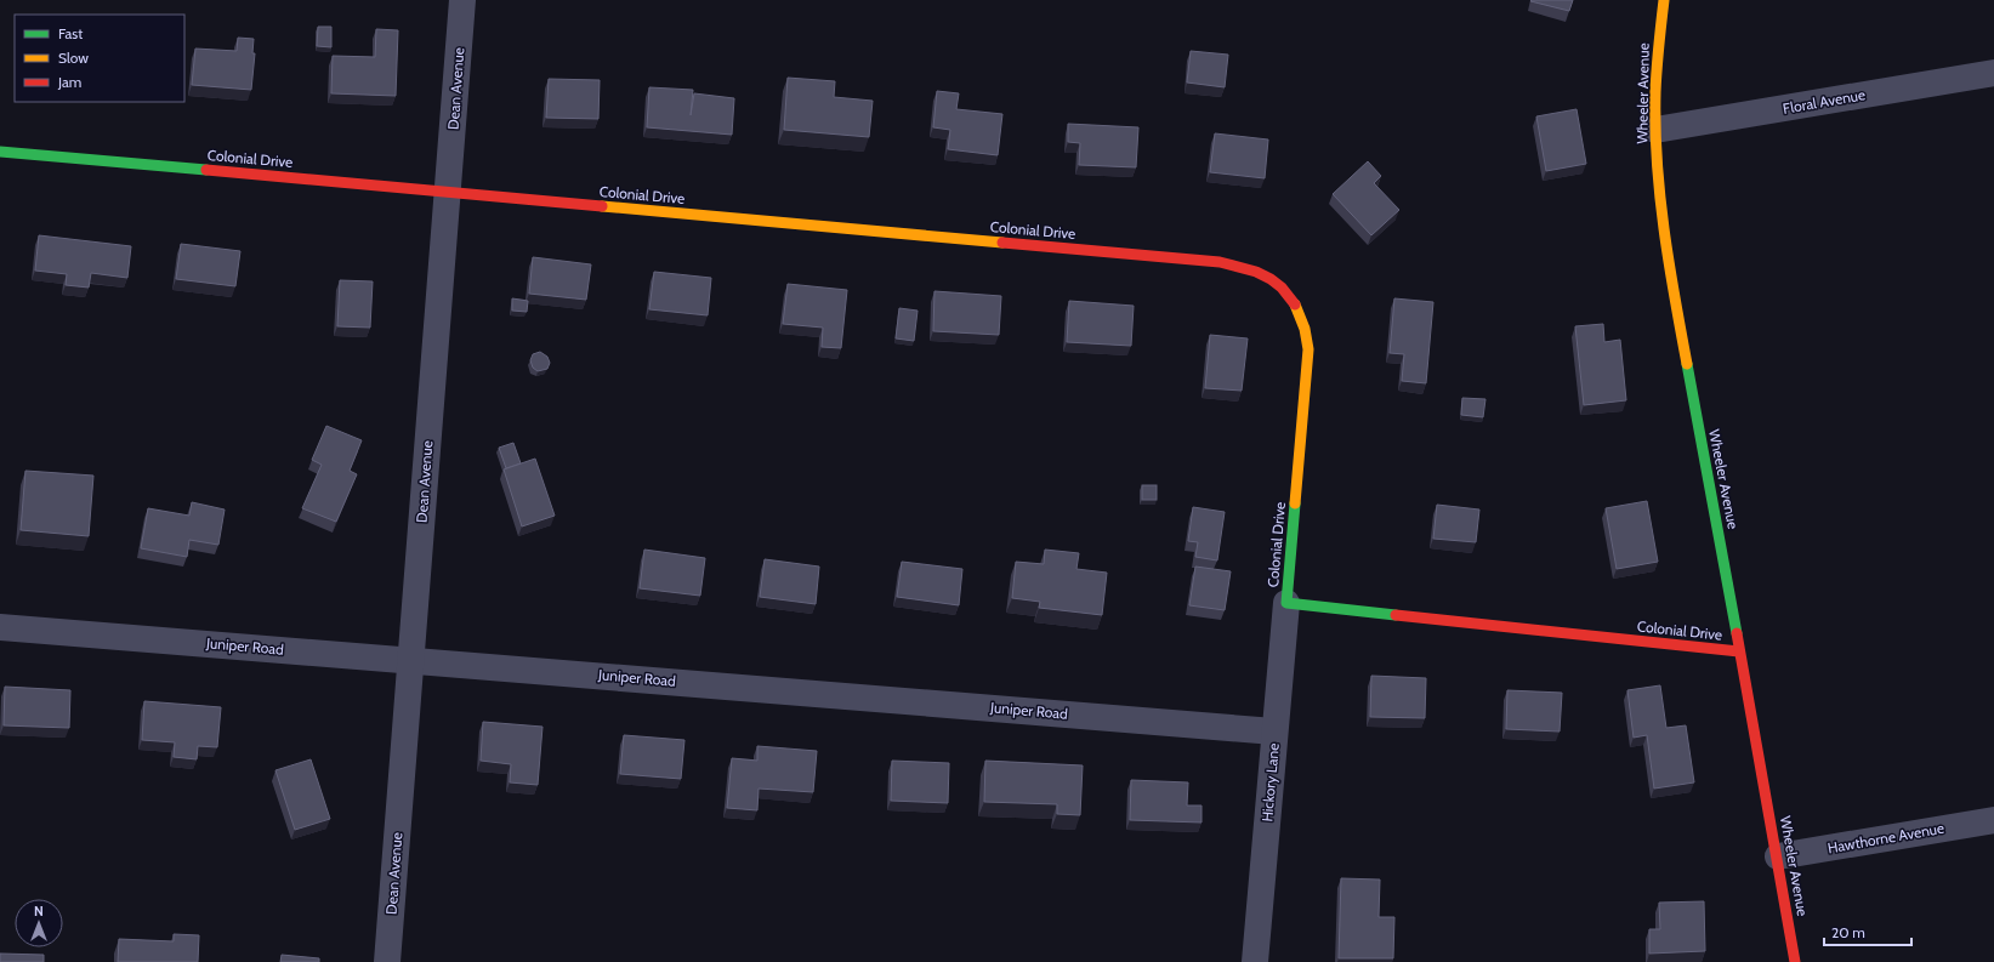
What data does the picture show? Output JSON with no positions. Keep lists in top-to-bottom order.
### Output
{
  "streets": {
    "street": [
      "Dean Avenue",
      "Wheeler Avenue",
      "Floral Avenue",
      "Colonial Drive",
      "Juniper Road",
      "Hickory Lane",
      "Hawthorne Avenue"
    ]
  },
  "crossings": [
    ["Dean Avenue", "Colonial Drive"],
    ["Dean Avenue", "Juniper Road"],
    ["Wheeler Avenue", "Floral Avenue"],
    ["Wheeler Avenue", "Colonial Drive"],
    ["Wheeler Avenue", "Hawthorne Avenue"],
    ["Colonial Drive", "Hickory Lane"],
    ["Juniper Road", "Hickory Lane"]
  ],
  "legend": ["Fast", "Slow", "Jam"],
  "scale_bar": "20 m",
  "north": "top"
}
